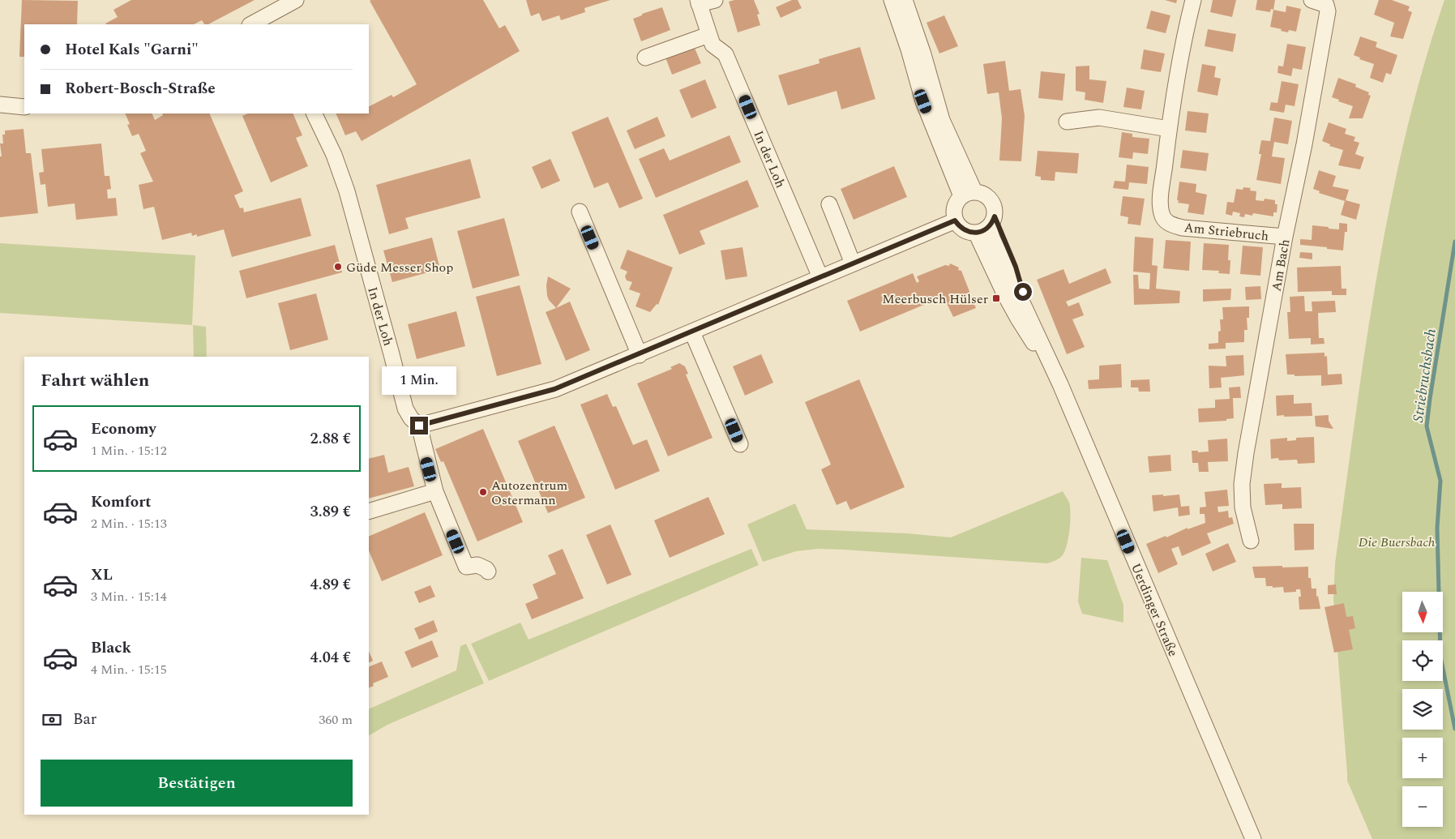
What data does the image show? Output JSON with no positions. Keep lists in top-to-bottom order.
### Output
{
  "streets": {
    "street": [
      "In der Loh",
      "Am Striebruch",
      "Am Bach",
      "Uerdinger Straße"
    ]
  },
  "crossings": [
    ["Am Striebruch", "Am Bach"]
  ],
  "water": ["Striebruchsbach"],
  "parks": ["Die Buersbach"],
  "places": {
    "other": ["Güde Messer Shop", "Autozentrum Ostermann"],
    "transit": ["Meerbusch Hülser"]
  },
  "north": "bottom",
  "page": {
    "banner": ["Hotel Kals \"Garni\"", "Robert-Bosch-Straße"],
    "heading": "Fahrt wählen",
    "bubble": "1 Min.",
    "list": [
      {
        "name": "Economy",
        "note": "1 Min. · 15:12",
        "value": "2.88 €"
      },
      {
        "name": "Komfort",
        "note": "2 Min. · 15:13",
        "value": "3.89 €"
      },
      {
        "name": "XL",
        "note": "3 Min. · 15:14",
        "value": "4.89 €"
      },
      {
        "name": "Black",
        "note": "4 Min. · 15:15",
        "value": "4.04 €"
      }
    ],
    "map_buttons": ["+", "−"],
    "pay": ["Bar", "360 m"],
    "buttons": "Bestätigen"
  }
}
